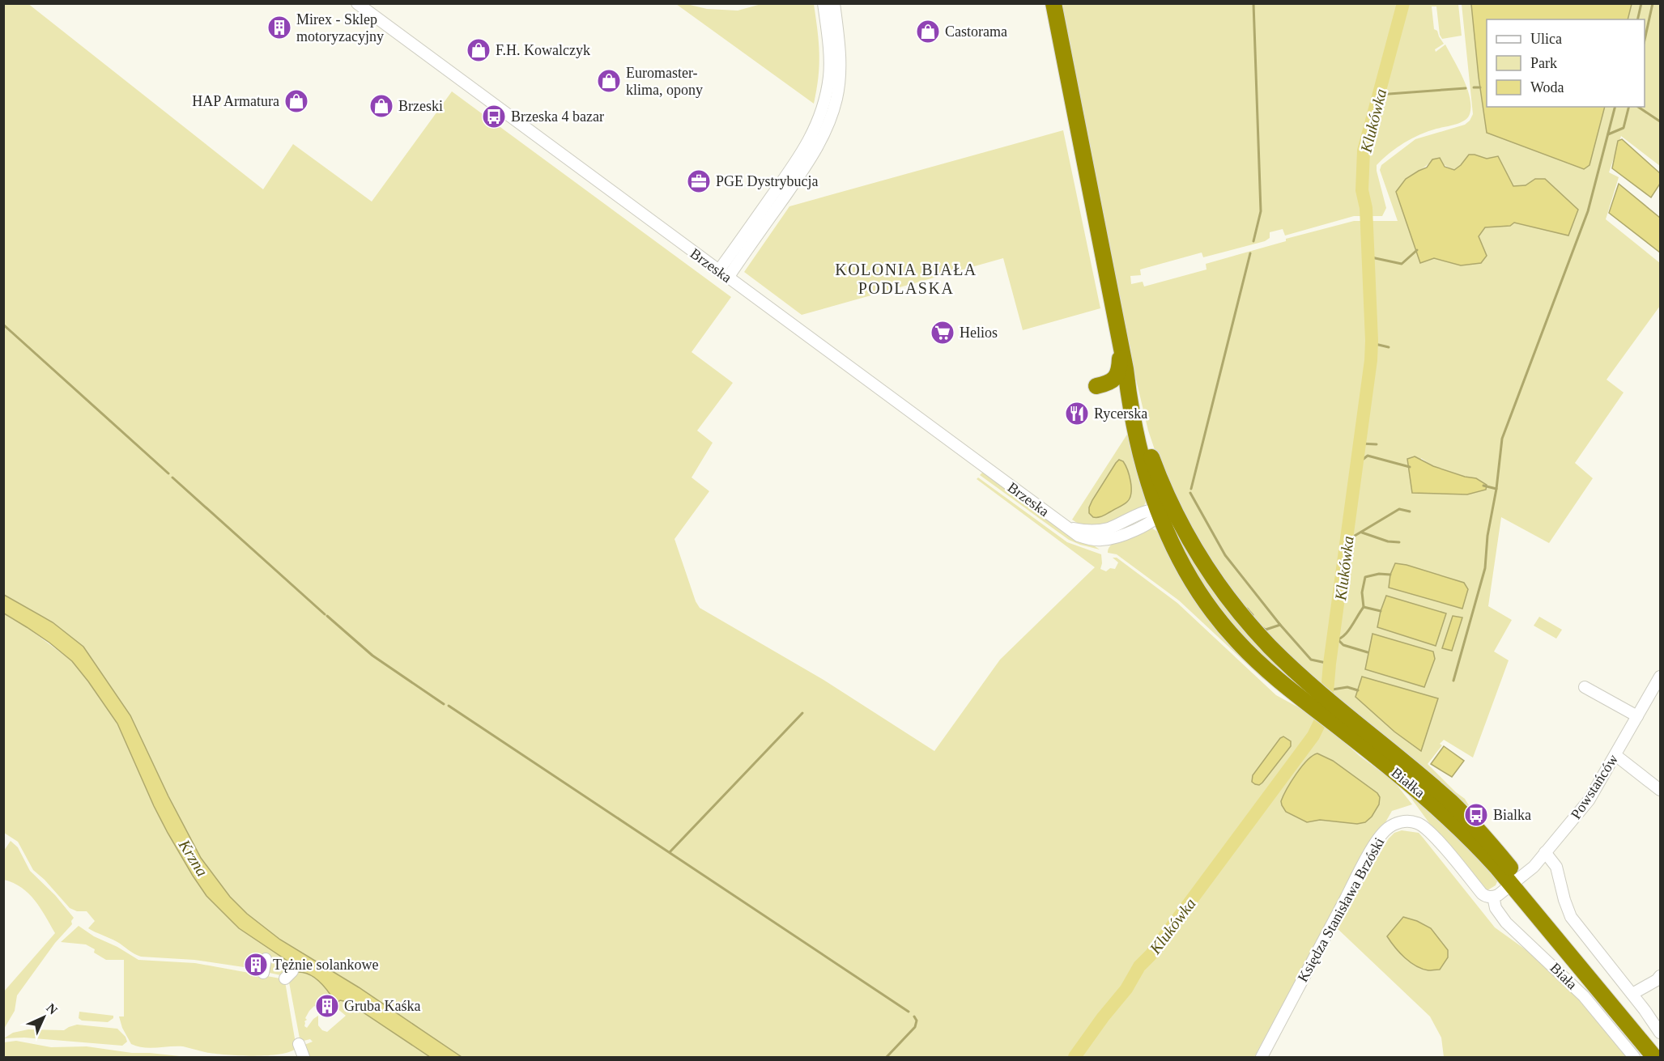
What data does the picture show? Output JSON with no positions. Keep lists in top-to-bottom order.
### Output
{
  "streets": {
    "highway": ["Białka"],
    "street": [
      "Brzeska",
      "Powstańców",
      "Księdza Stanisława Brzóski",
      "Biała"
    ]
  },
  "crossings": [
    ["Brzeska", "Białka"],
    ["Białka", "Powstańców"],
    ["Księdza Stanisława Brzóski", "Biała"]
  ],
  "districts": ["KOLONIA BIAŁA PODLASKA"],
  "water": ["Klukówka", "Krzna"],
  "places": {
    "building": ["Mirex - Sklep motoryzacyjny", "Tężnie solankowe", "Gruba Kaśka"],
    "shop": [
      "Castorama",
      "F.H. Kowalczyk",
      "Euromaster- klima, opony",
      "HAP Armatura",
      "Brzeski"
    ],
    "bus stop": ["Brzeska 4 bazar", "Bialka"],
    "office": ["PGE Dystrybucja"],
    "supermarket": ["Helios"],
    "restaurant": ["Rycerska"]
  },
  "legend": ["Ulica", "Park", "Woda"],
  "north": "top right"
}
